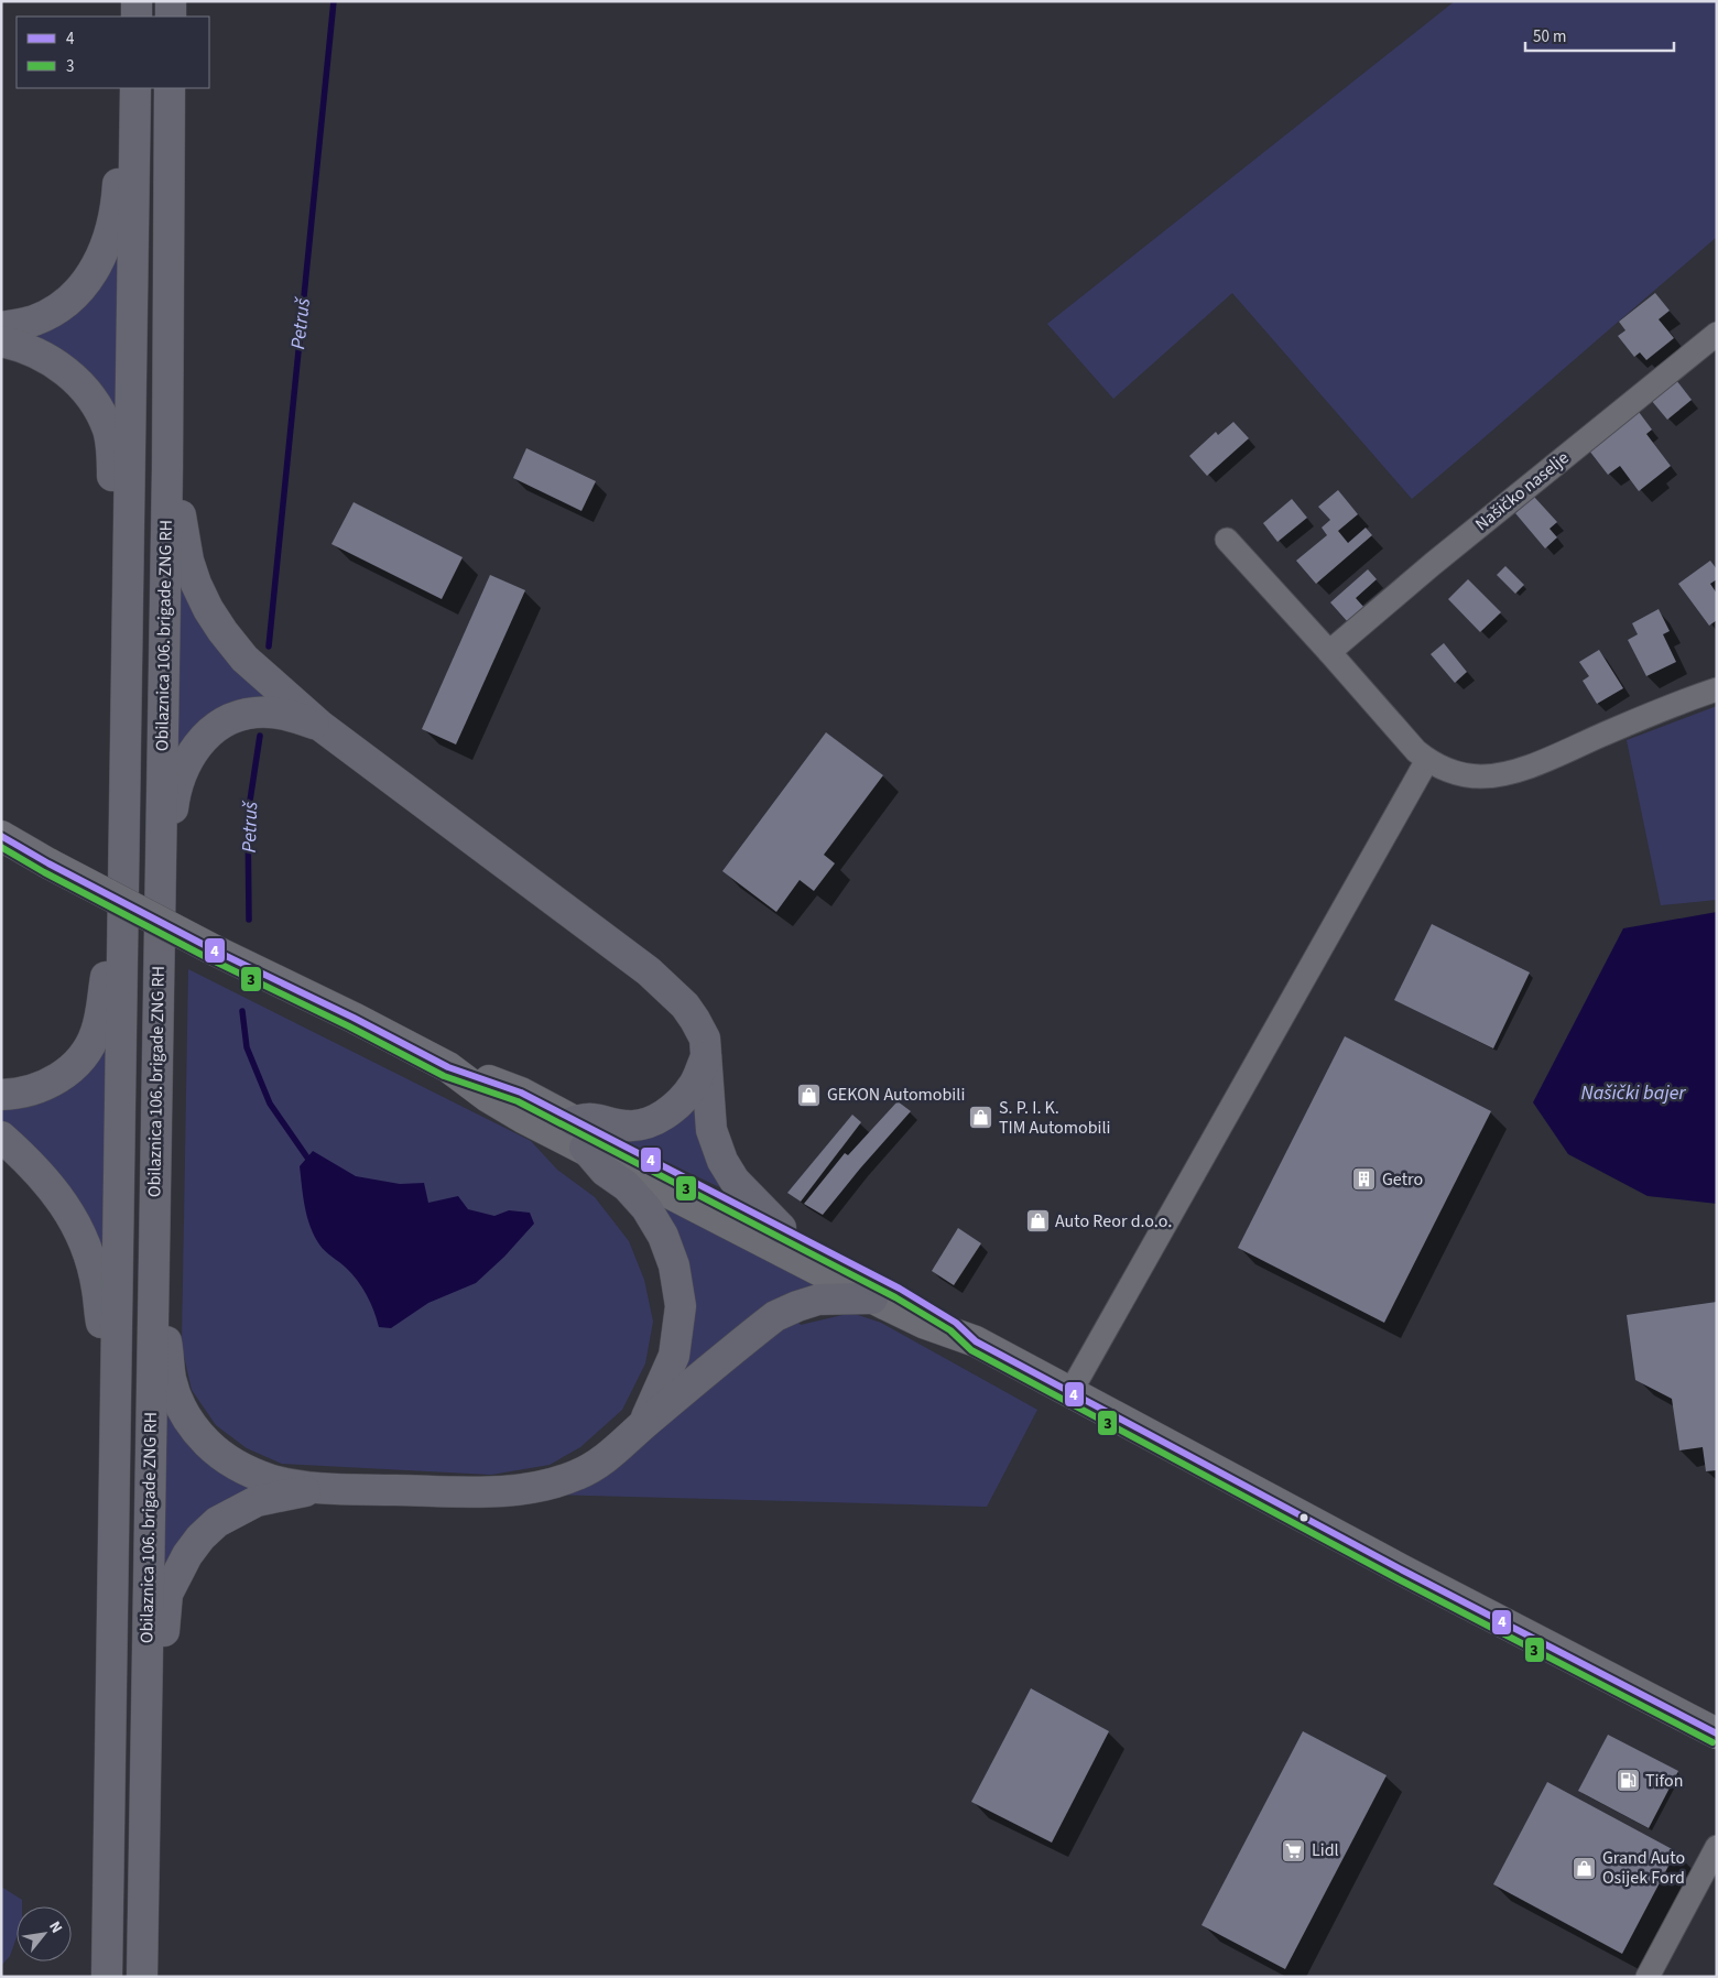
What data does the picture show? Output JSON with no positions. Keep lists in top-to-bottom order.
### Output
{
  "streets": {
    "highway": ["Obilaznica 106. brigade ZNG RH"],
    "street": ["Našičko naselje"]
  },
  "water": ["Petruš", "Našički bajer"],
  "places": {
    "shop": [
      "GEKON Automobili",
      "S. P. I. K. TIM Automobili",
      "Auto Reor d.o.o.",
      "Grand Auto Osijek Ford"
    ],
    "building": ["Getro"],
    "fuel station": ["Tifon"],
    "supermarket": ["Lidl"]
  },
  "lines": ["transit line 4", "transit line 3"],
  "legend": ["4", "3"],
  "scale_bar": "50 m",
  "north": "top right"
}
